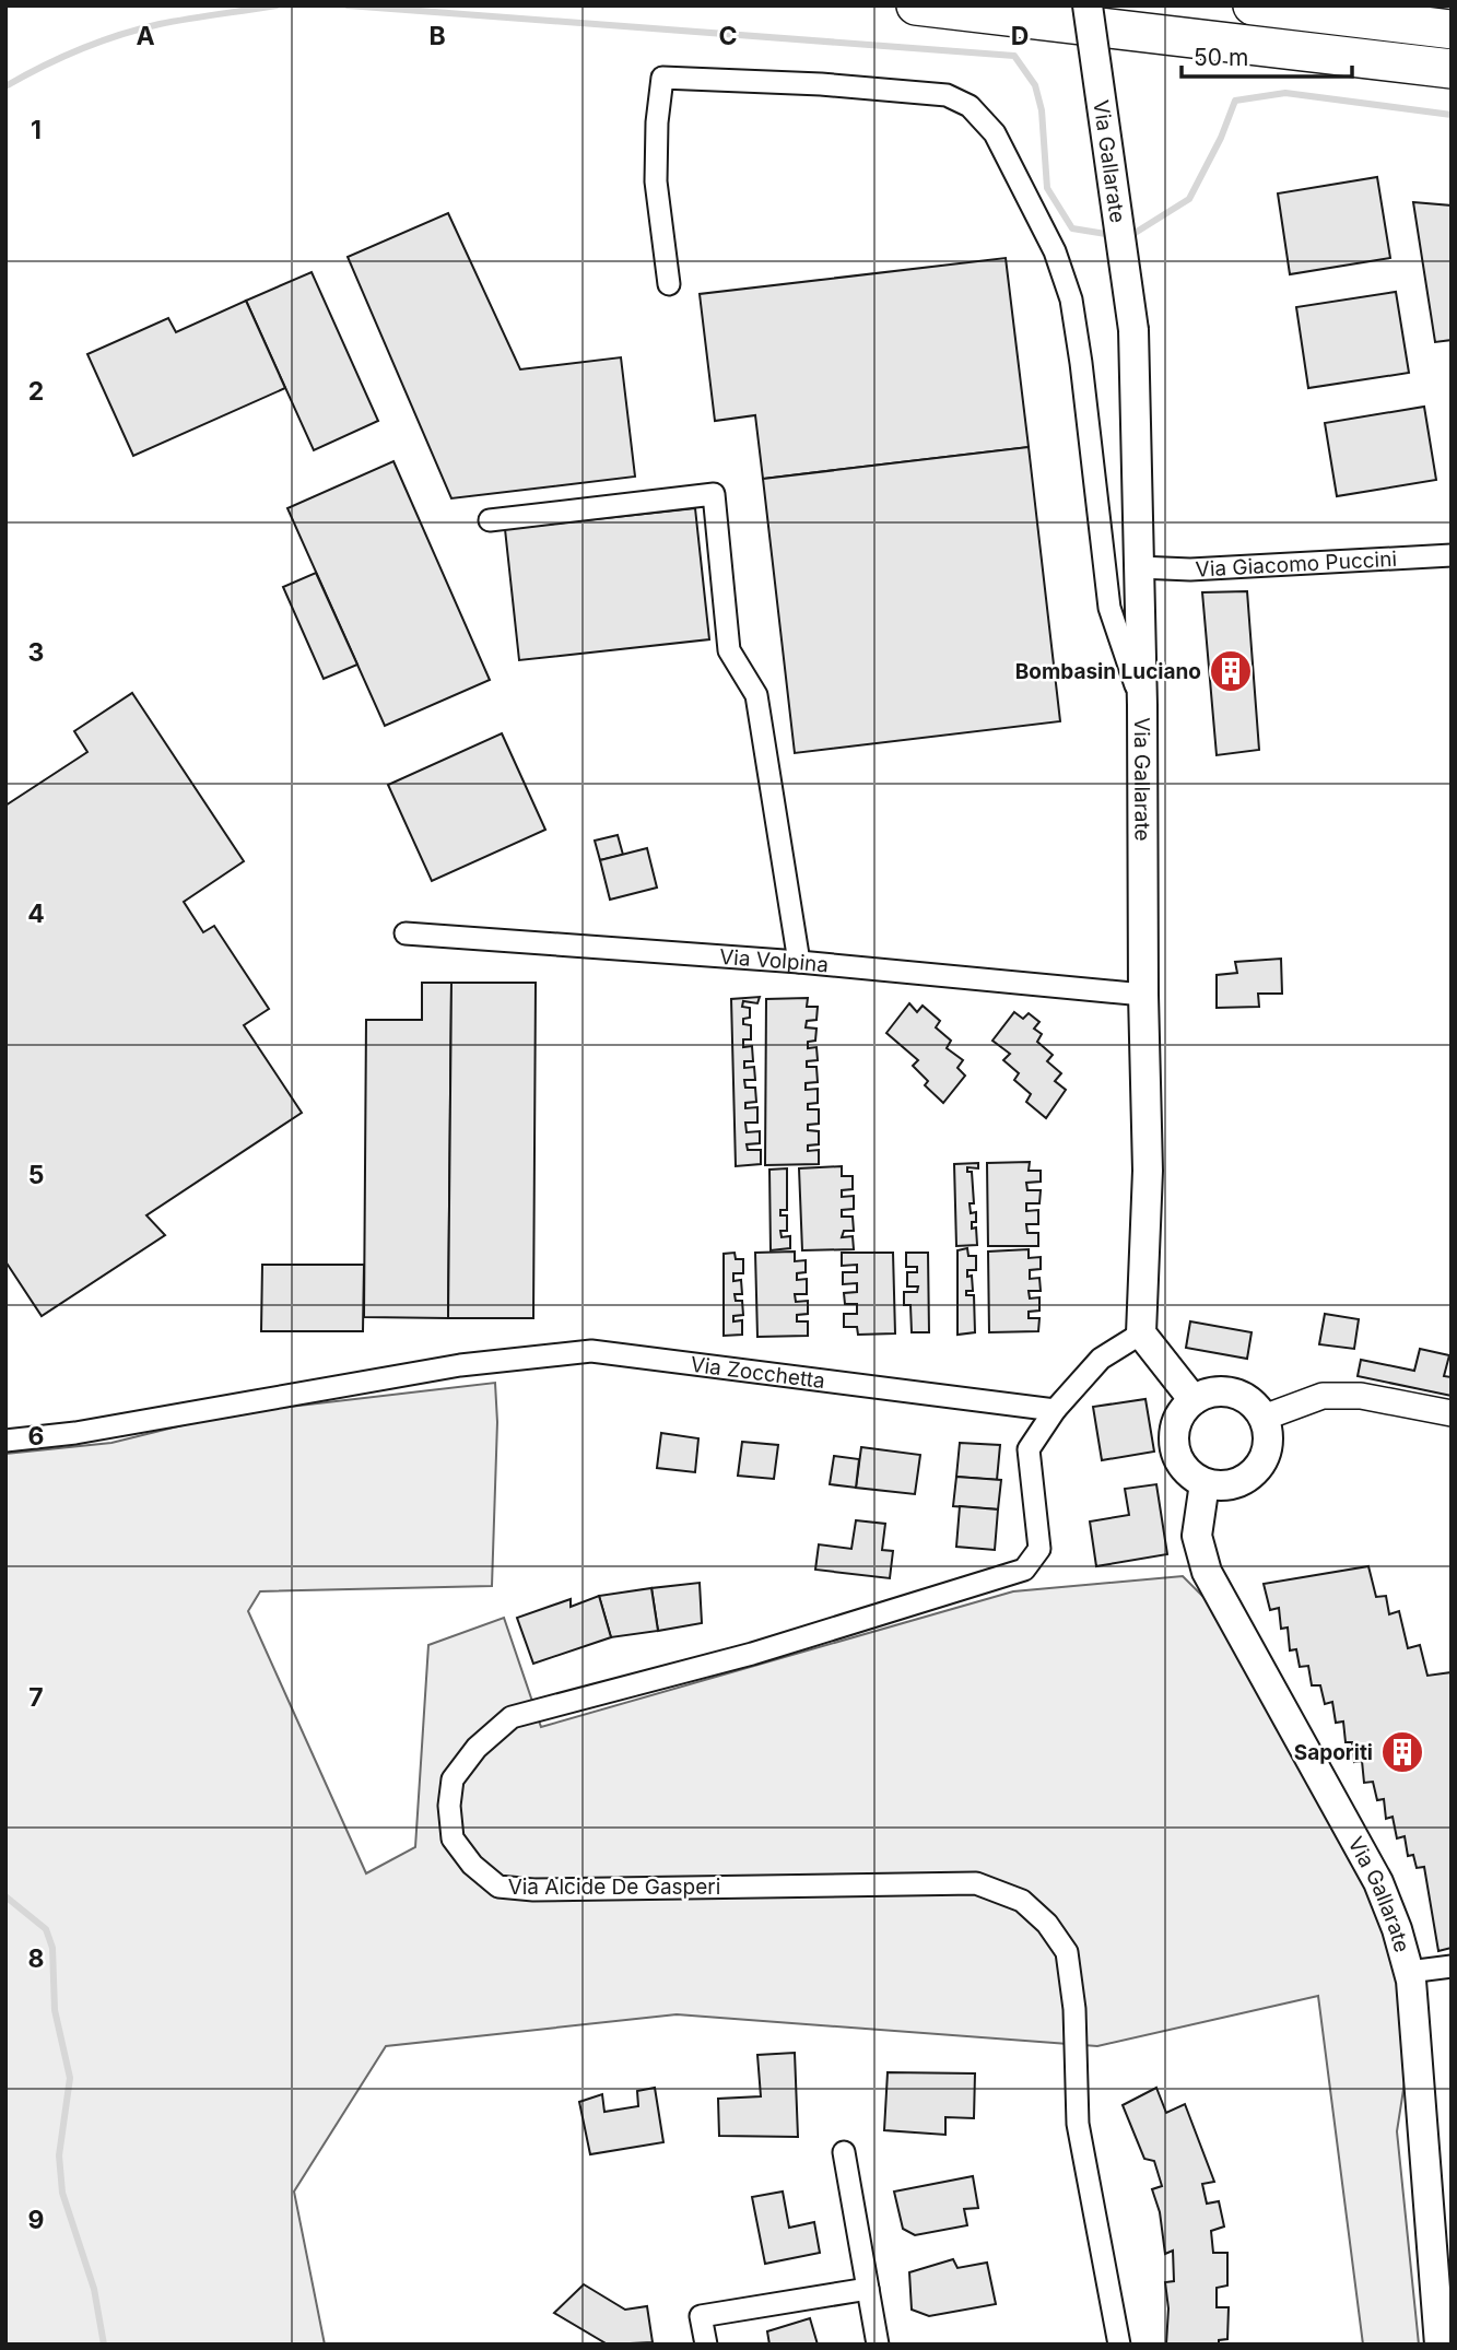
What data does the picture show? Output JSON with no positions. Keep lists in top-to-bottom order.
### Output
{
  "streets": {
    "main road": ["Via Gallarate"],
    "street": [
      "Via Giacomo Puccini",
      "Via Volpina",
      "Via Zocchetta",
      "Via Alcide De Gasperi"
    ]
  },
  "crossings": [
    ["Via Gallarate", "Via Giacomo Puccini"],
    ["Via Gallarate", "Via Volpina"],
    ["Via Gallarate", "Via Alcide De Gasperi"],
    ["Via Zocchetta", "Via Alcide De Gasperi"]
  ],
  "places": {
    "building": ["Bombasin Luciano", "Saporiti"]
  },
  "scale_bar": "50 m",
  "grid": {
    "columns": [
      "A",
      "B",
      "C",
      "D"
    ],
    "rows": [
      "1",
      "2",
      "3",
      "4",
      "5",
      "6",
      "7",
      "8",
      "9"
    ]
  }
}
